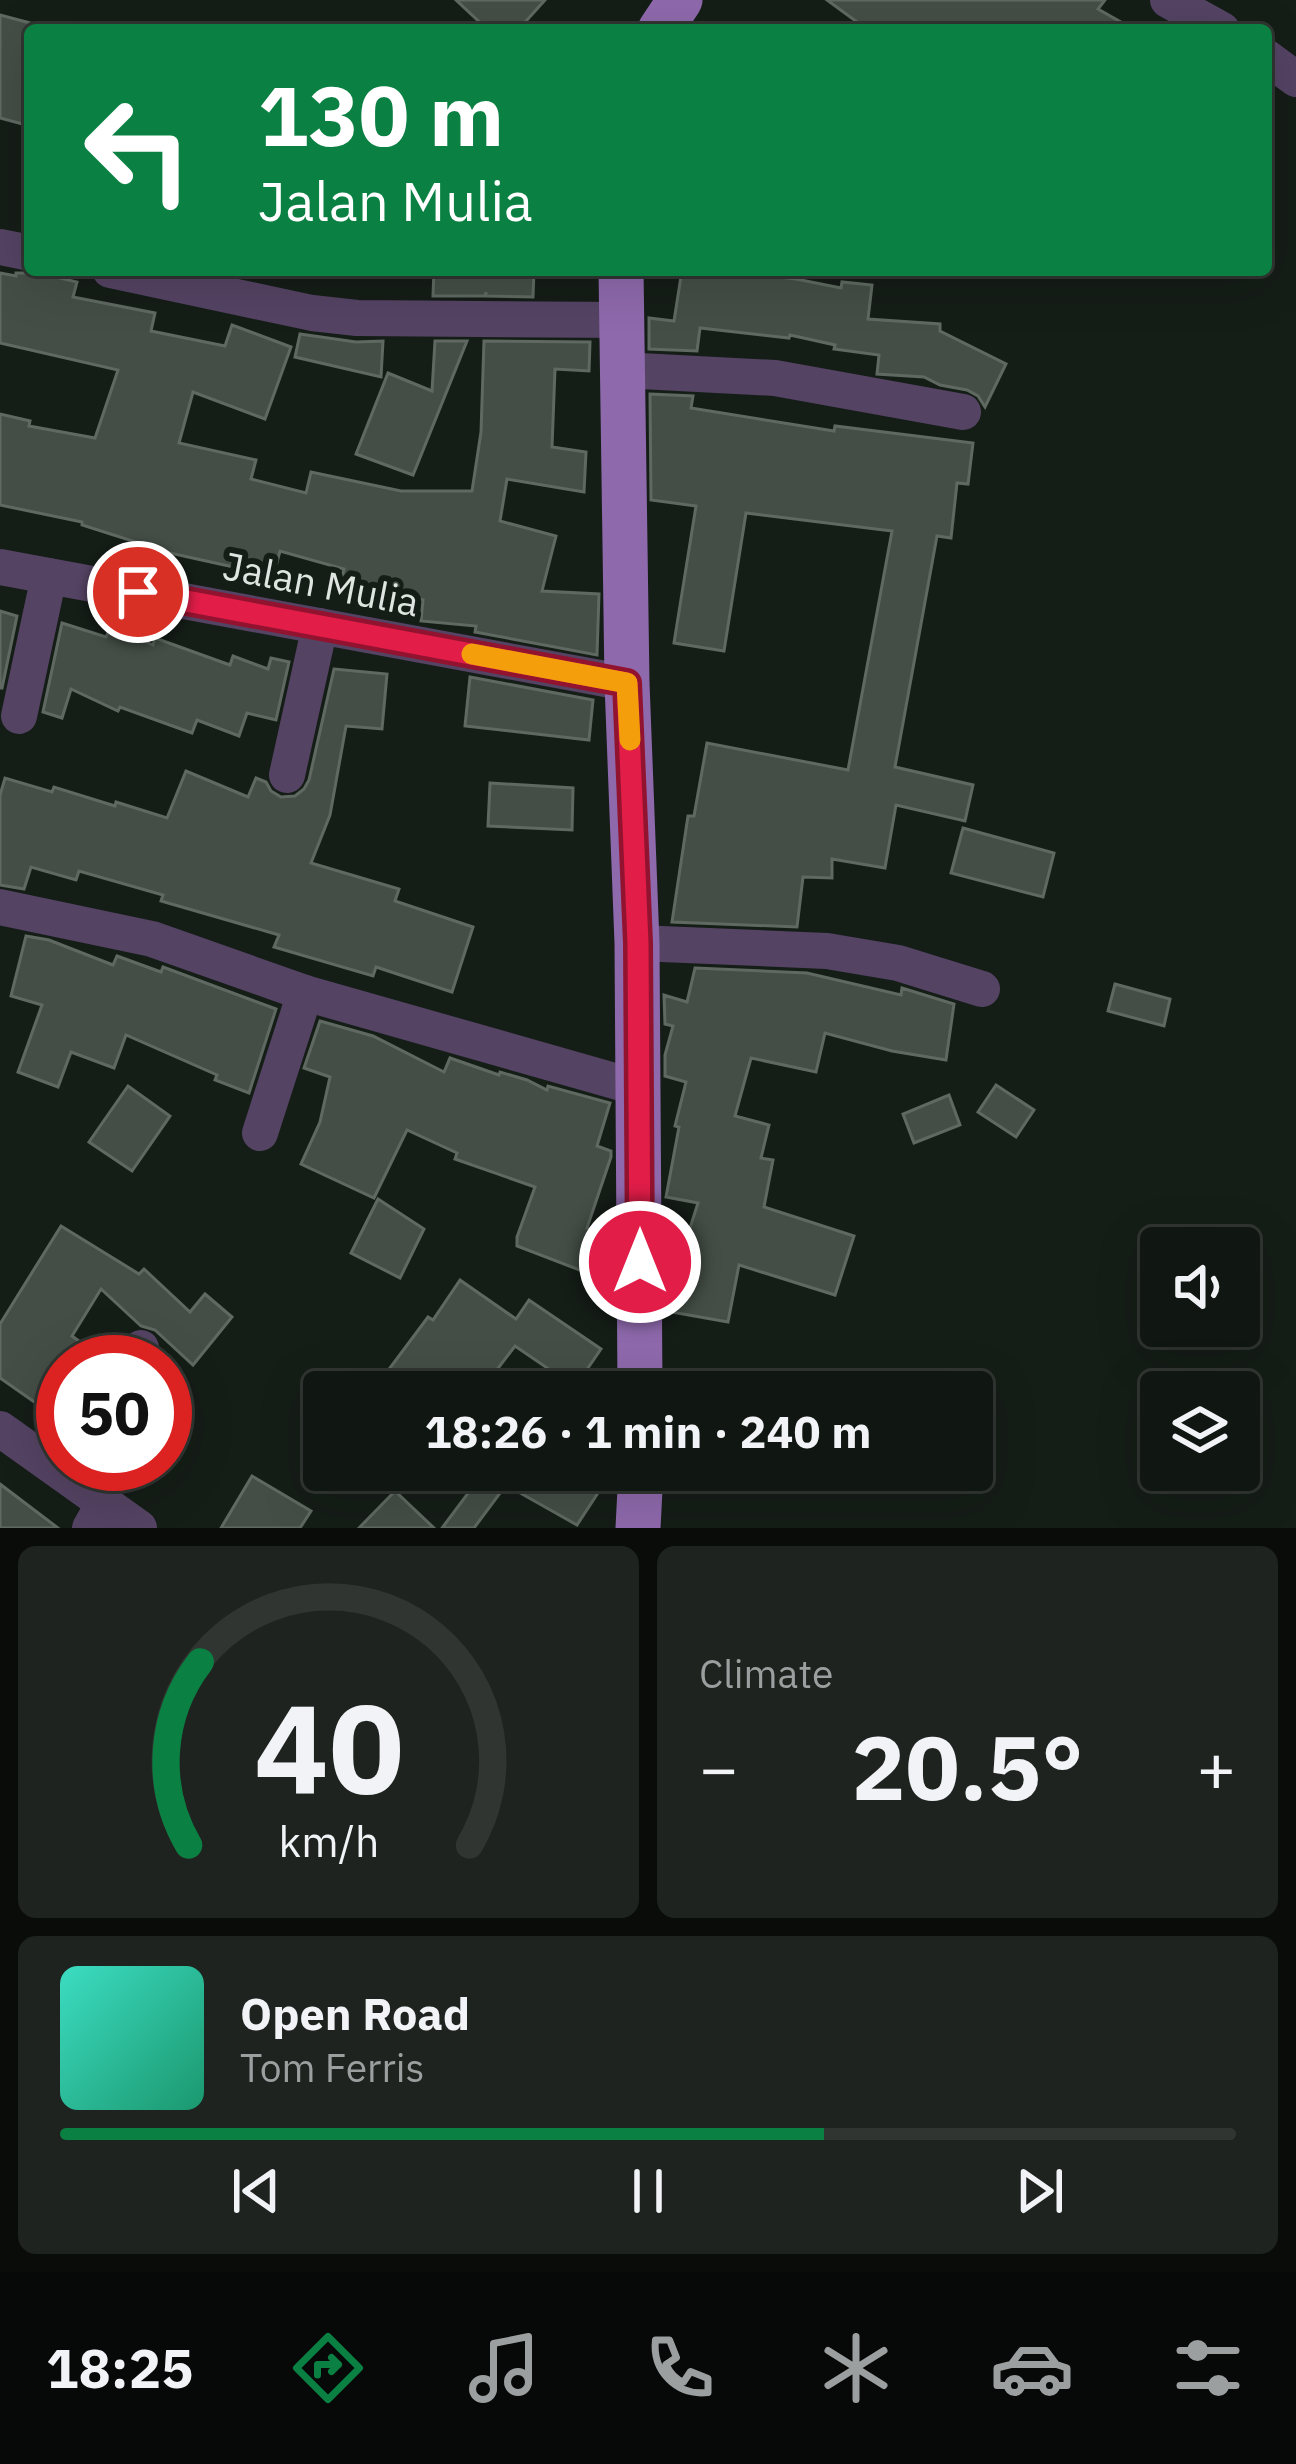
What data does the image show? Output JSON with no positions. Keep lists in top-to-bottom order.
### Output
{
  "streets": {
    "street": ["Jalan Mulia"]
  },
  "page": {
    "turn": ["130 m", "Jalan Mulia"],
    "limit": "50",
    "trip": "18:26 · 1 min · 240 m",
    "tile": "Climate",
    "heat": ["−", "20.5°", "+"],
    "song": ["Open Road", "Tom Ferris"],
    "tabs": "18:25",
    "gauge": ["40", "km/h"]
  }
}
